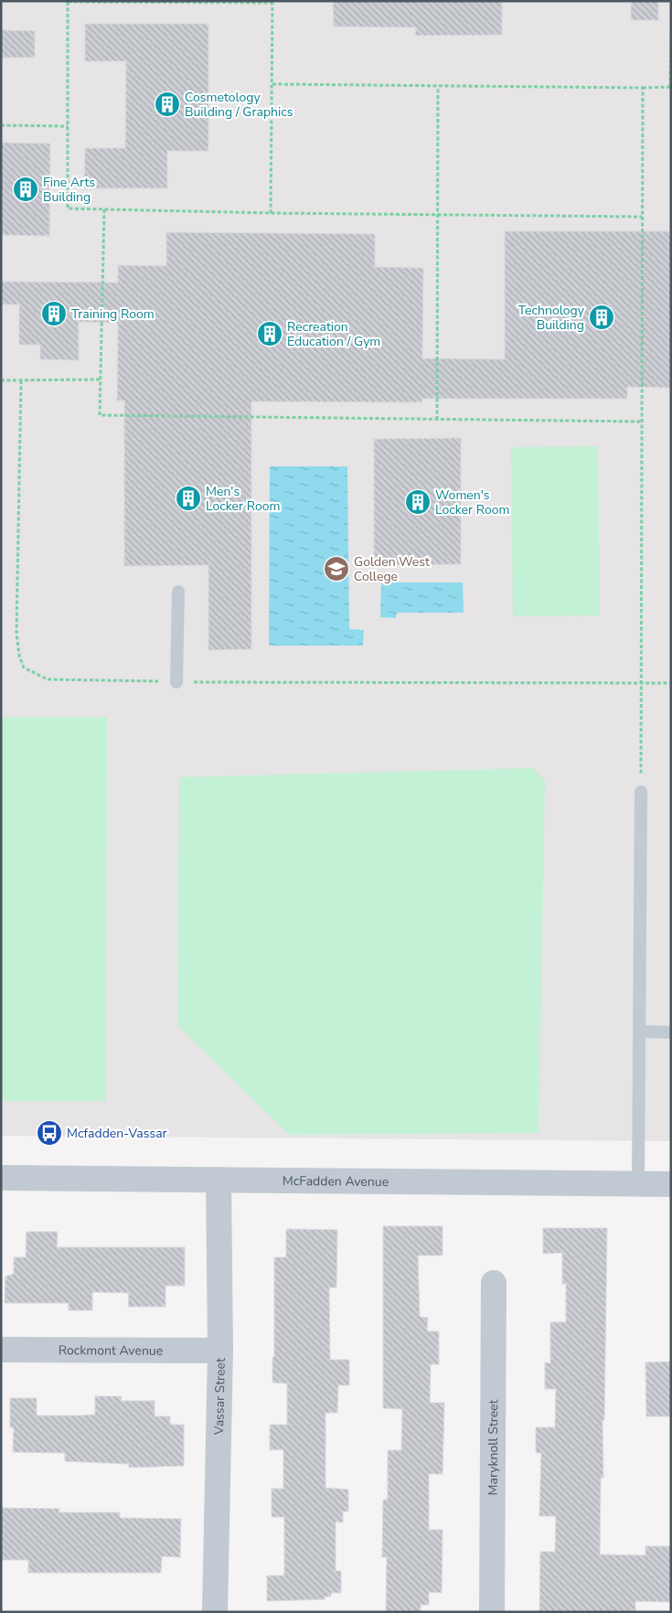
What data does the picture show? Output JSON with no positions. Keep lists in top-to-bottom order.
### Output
{
  "streets": {
    "street": [
      "McFadden Avenue",
      "Rockmont Avenue",
      "Vassar Street",
      "Maryknoll Street"
    ]
  },
  "crossings": [
    ["McFadden Avenue", "Vassar Street"],
    ["Rockmont Avenue", "Vassar Street"]
  ],
  "places": {
    "building": [
      "Cosmetology Building / Graphics",
      "Fine Arts Building",
      "Training Room",
      "Technology Building",
      "Recreation Education / Gym",
      "Men's Locker Room",
      "Women's Locker Room"
    ],
    "school or university": ["Golden West College"],
    "bus stop": ["Mcfadden-Vassar"]
  }
}
